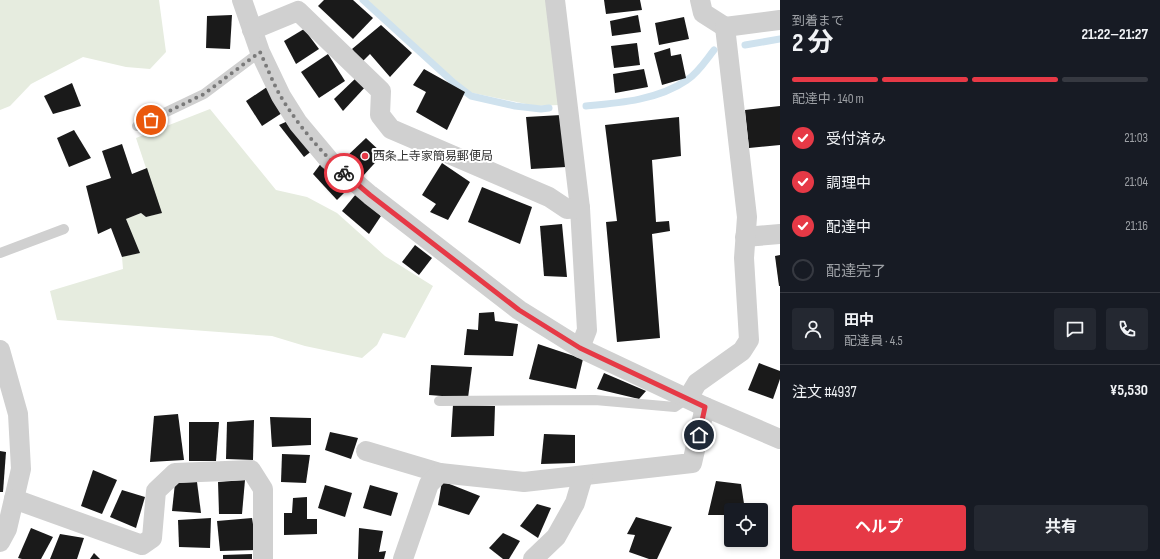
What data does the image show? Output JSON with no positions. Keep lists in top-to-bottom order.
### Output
{
  "places": ["西条上寺家簡易郵便局"],
  "page": {
    "heading": ["2 分", "到着まで", "21:22–21:27"],
    "panel": [
      "田中",
      "配達員 · 4.5",
      "注文 #4937",
      "¥5,530"
    ],
    "bar": "配達中 · 140 m",
    "list": [
      ["受付済み", "21:03"],
      ["調理中", "21:04"],
      ["配達中", "21:16"],
      "配達完了"
    ],
    "buttons": ["ヘルプ", "共有"]
  }
}
